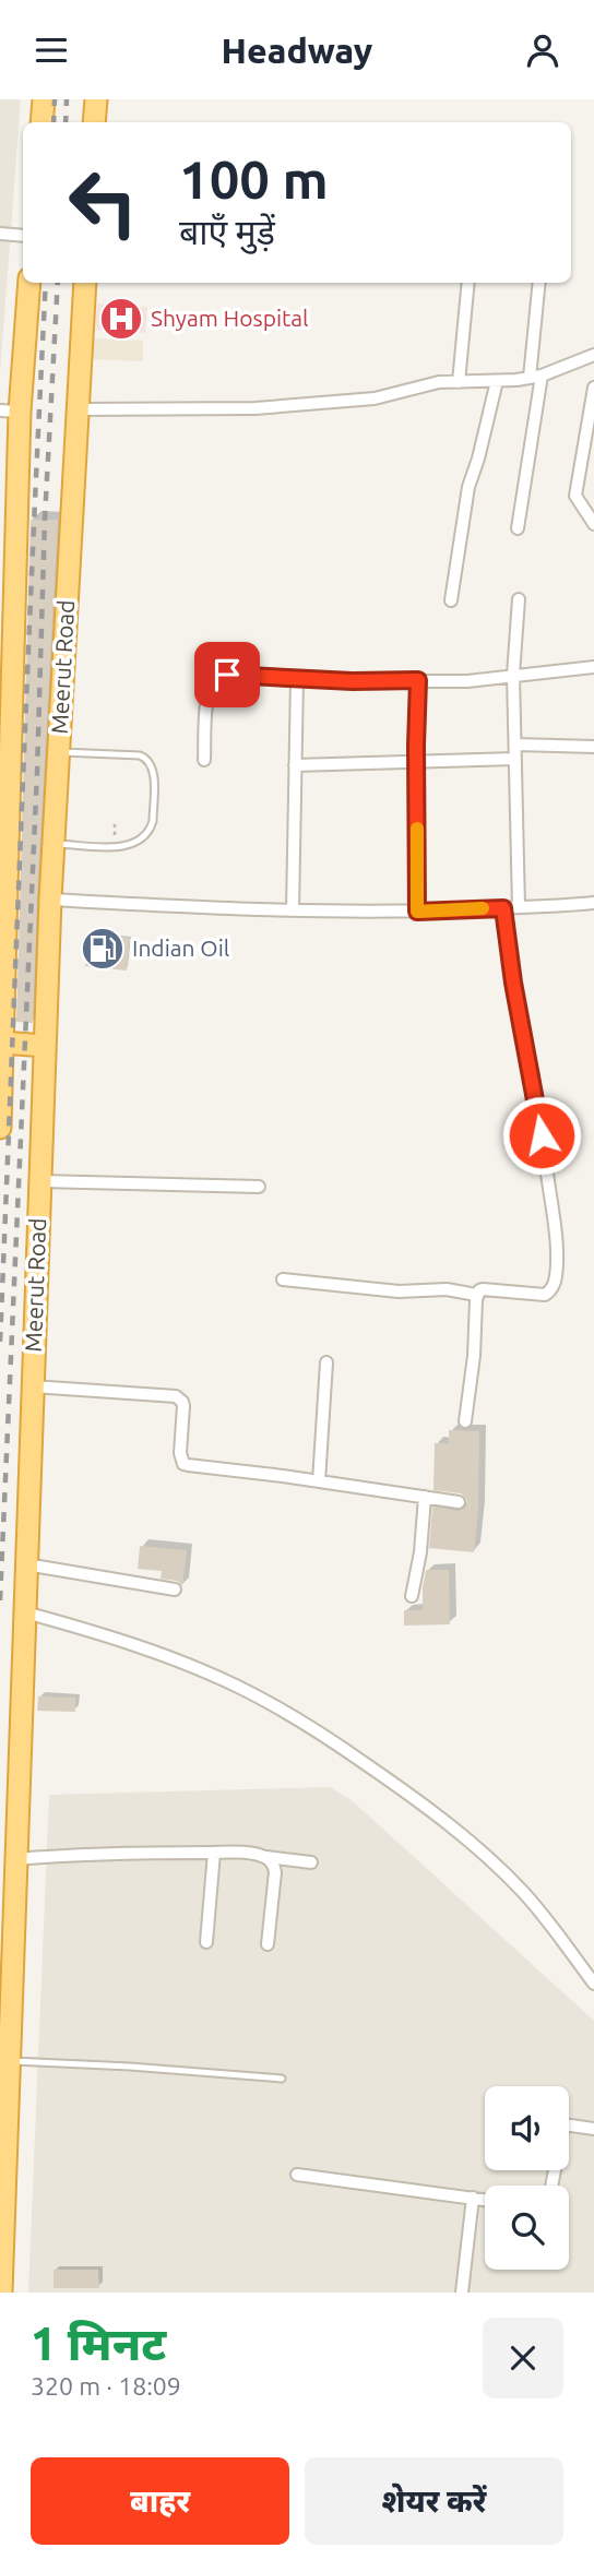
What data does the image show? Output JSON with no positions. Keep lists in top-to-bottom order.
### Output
{
  "streets": {
    "highway": ["Meerut Road"]
  },
  "places": {
    "hospital": ["Shyam Hospital"],
    "fuel station": ["Indian Oil"]
  },
  "page": {
    "header": "Headway",
    "turn": ["100 m", "बाएँ मुड़ें"],
    "heading": ["1 मिनट", "320 m · 18:09"],
    "buttons": ["बाहर", "शेयर करें"]
  }
}
